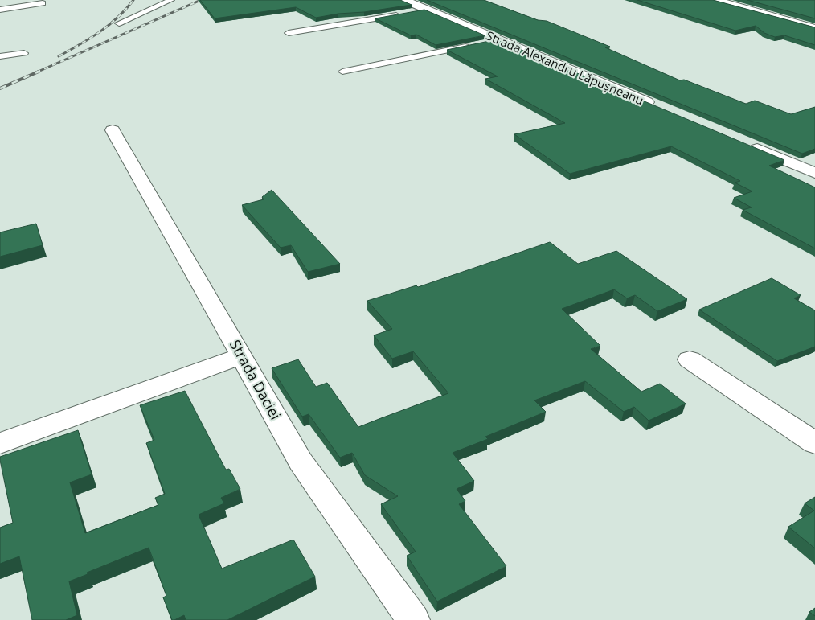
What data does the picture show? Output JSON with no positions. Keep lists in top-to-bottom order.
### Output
{
  "streets": {
    "street": ["Strada Alexandru Lăpușneanu", "Strada Daciei"]
  }
}
